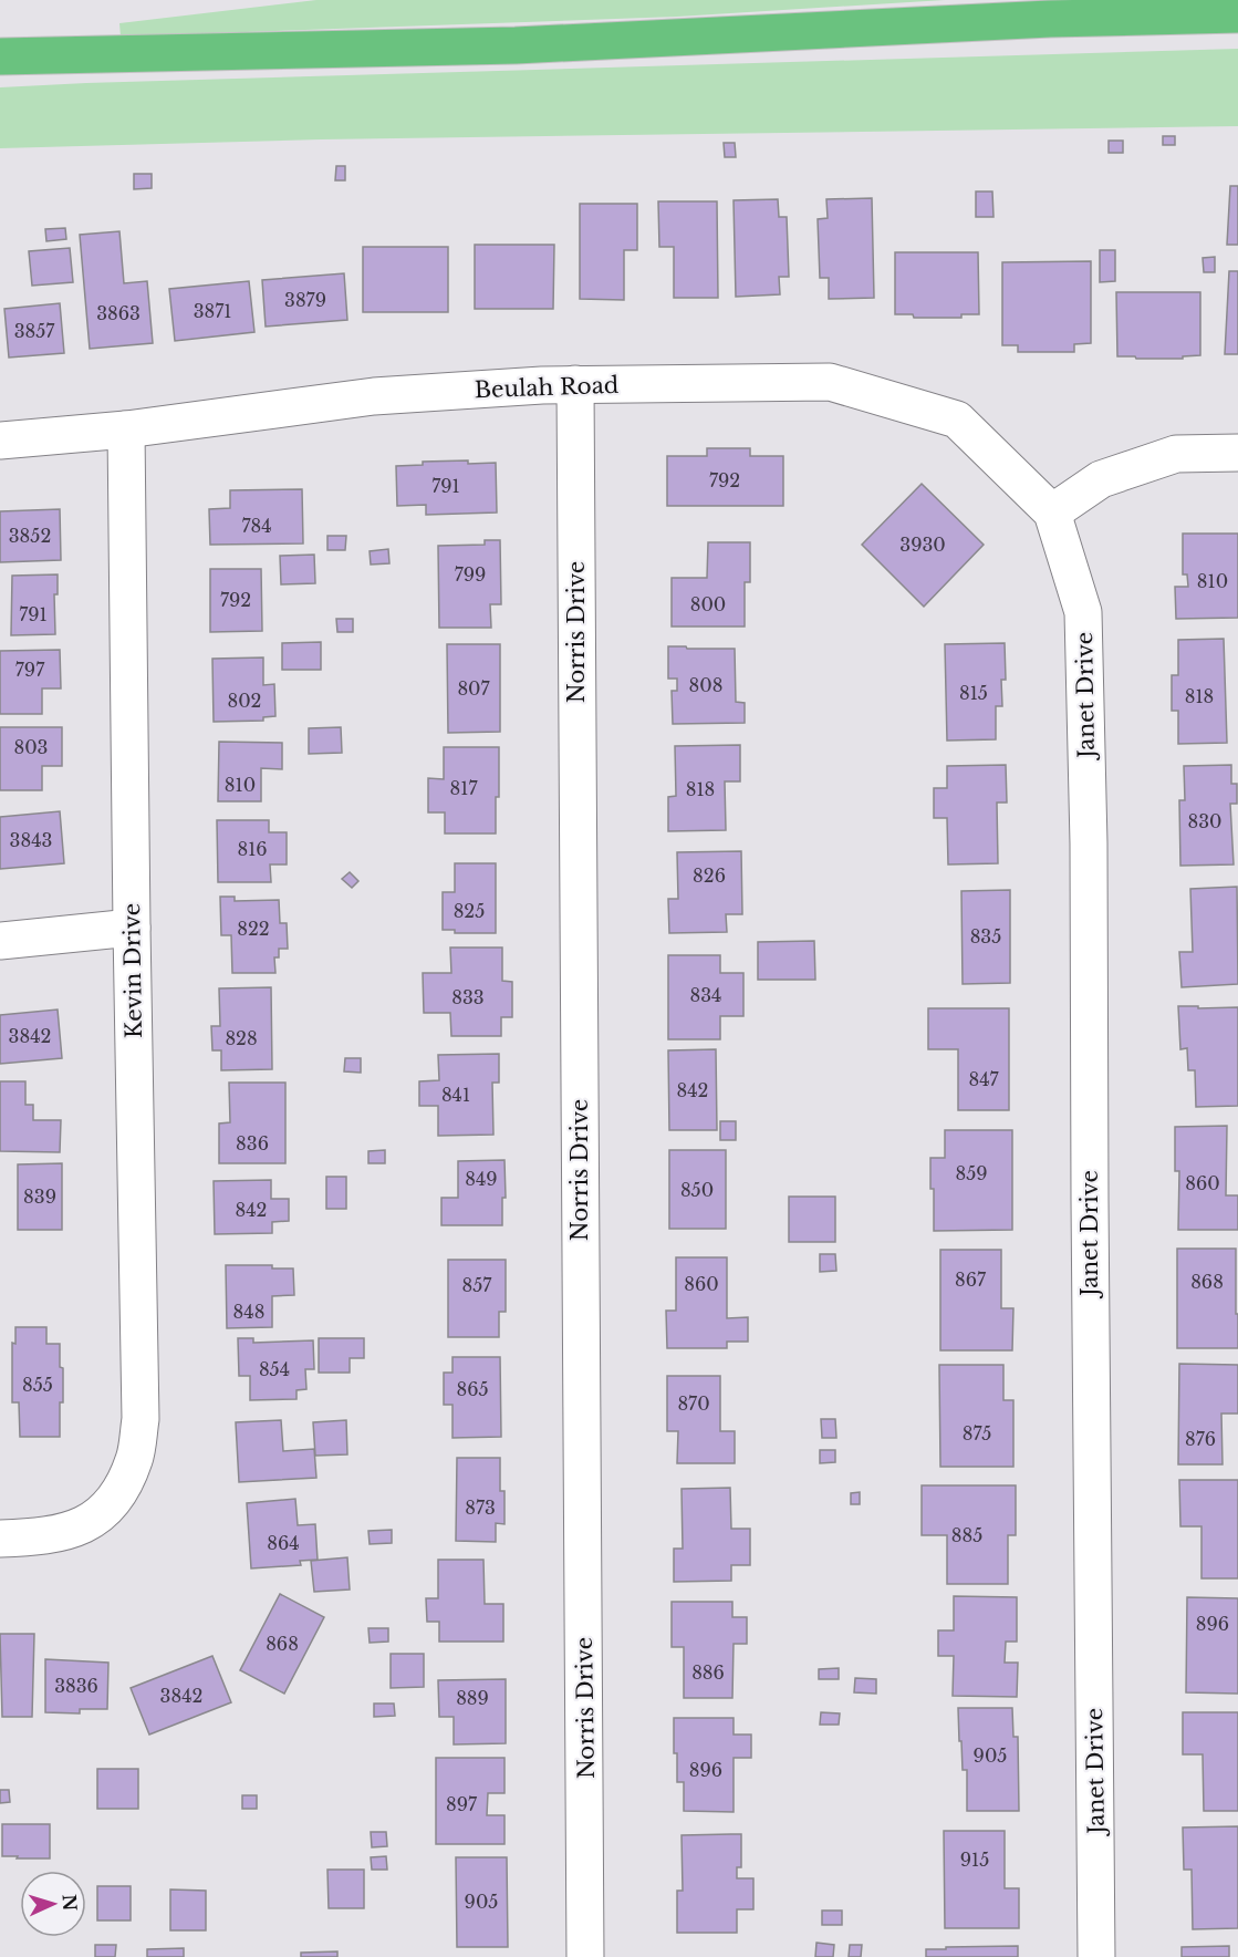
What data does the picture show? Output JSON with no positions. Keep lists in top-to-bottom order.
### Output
{
  "streets": {
    "street": [
      "Beulah Road",
      "Norris Drive",
      "Janet Drive",
      "Kevin Drive"
    ]
  },
  "crossings": [
    ["Beulah Road", "Norris Drive"],
    ["Beulah Road", "Janet Drive"],
    ["Beulah Road", "Kevin Drive"]
  ],
  "house_numbers": [
    "3879",
    "3871",
    "3863",
    "3857",
    "792",
    "791",
    "784",
    "3852",
    "3930",
    "799",
    "810",
    "792",
    "800",
    "791",
    "797",
    "808",
    "807",
    "815",
    "818",
    "802",
    "803",
    "810",
    "817",
    "818",
    "830",
    "3843",
    "816",
    "826",
    "825",
    "822",
    "835",
    "834",
    "833",
    "3842",
    "828",
    "847",
    "842",
    "841",
    "836",
    "859",
    "849",
    "860",
    "850",
    "839",
    "842",
    "867",
    "868",
    "860",
    "857",
    "848",
    "854",
    "855",
    "865",
    "870",
    "875",
    "876",
    "873",
    "885",
    "864",
    "896",
    "868",
    "886",
    "3836",
    "3842",
    "889",
    "905",
    "896",
    "897",
    "915",
    "905"
  ],
  "north": "right"
}
